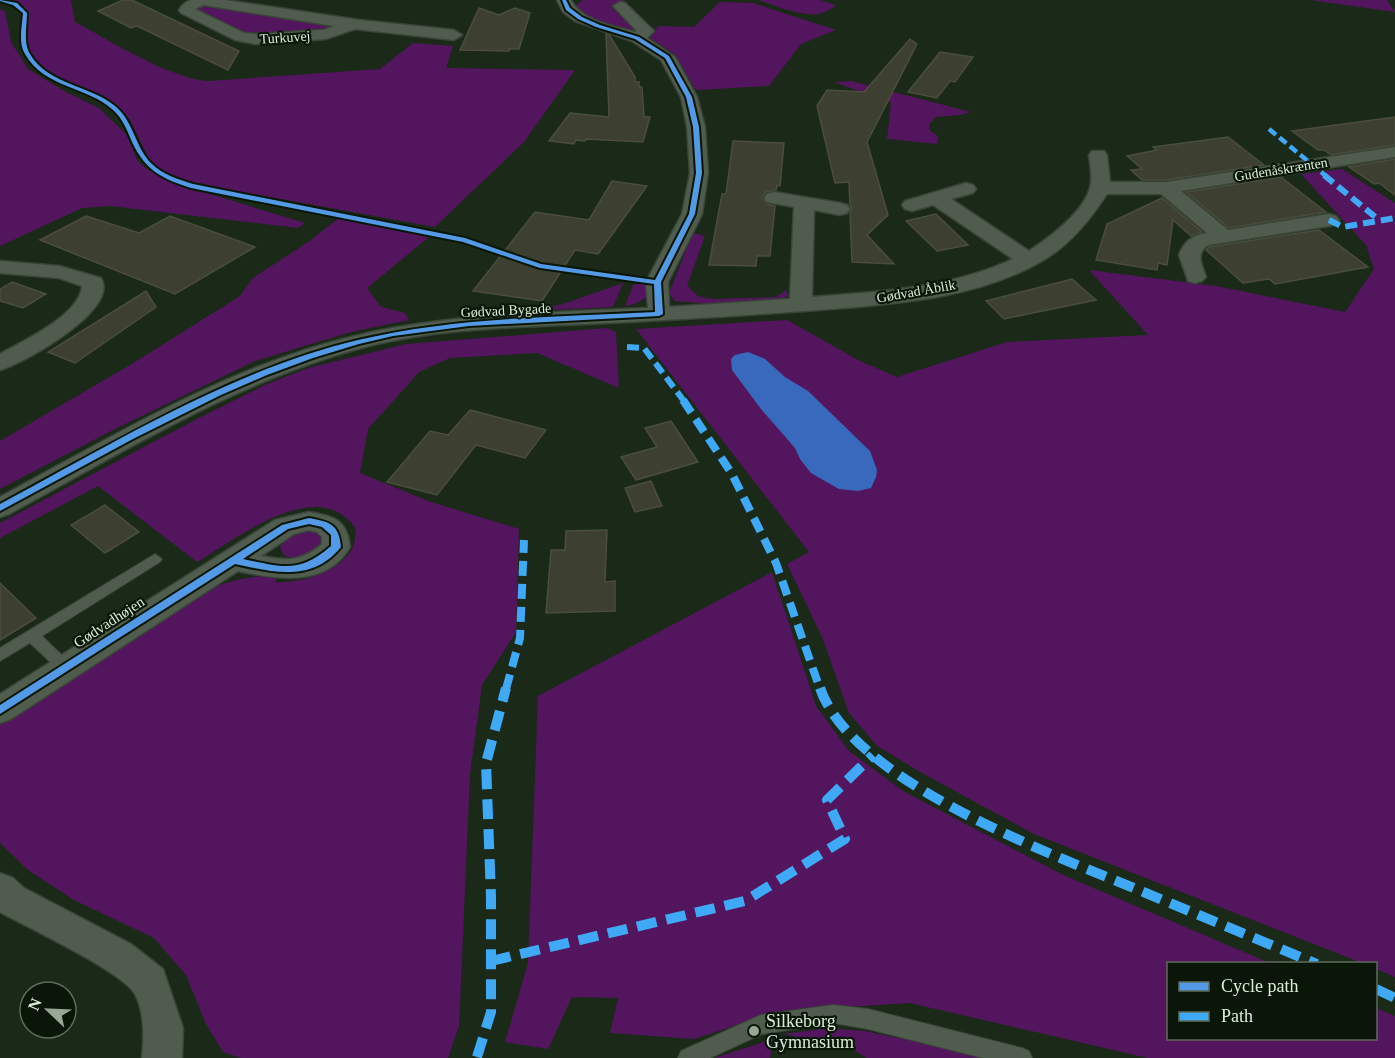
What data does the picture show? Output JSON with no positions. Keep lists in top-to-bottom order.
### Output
{
  "streets": {
    "street": [
      "Turkuvej",
      "Gudenåskrænten",
      "Gødvad Åblik",
      "Gødvad Bygade",
      "Gødvadhøjen"
    ]
  },
  "crossings": [
    ["Gudenåskrænten", "Gødvad Åblik"],
    ["Gødvad Åblik", "Gødvad Bygade"]
  ],
  "places": ["Silkeborg Gymnasium"],
  "legend": ["Cycle path", "Path"],
  "north": "top left"
}
